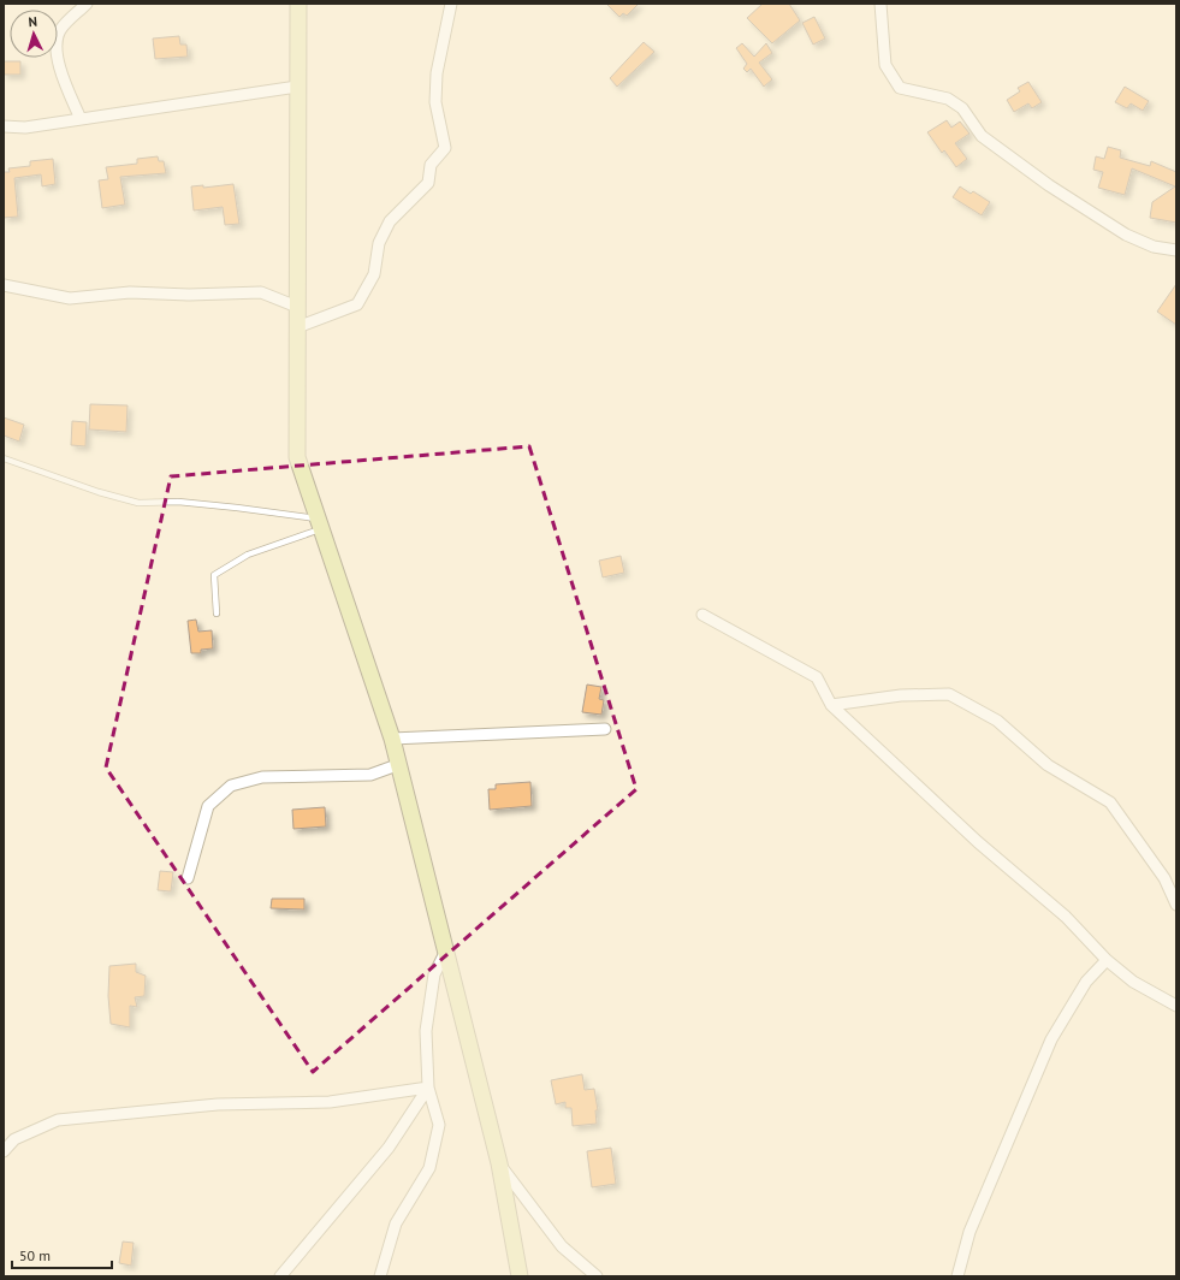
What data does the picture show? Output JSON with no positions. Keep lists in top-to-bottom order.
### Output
{
  "scale_bar": "50 m",
  "north": "top"
}
